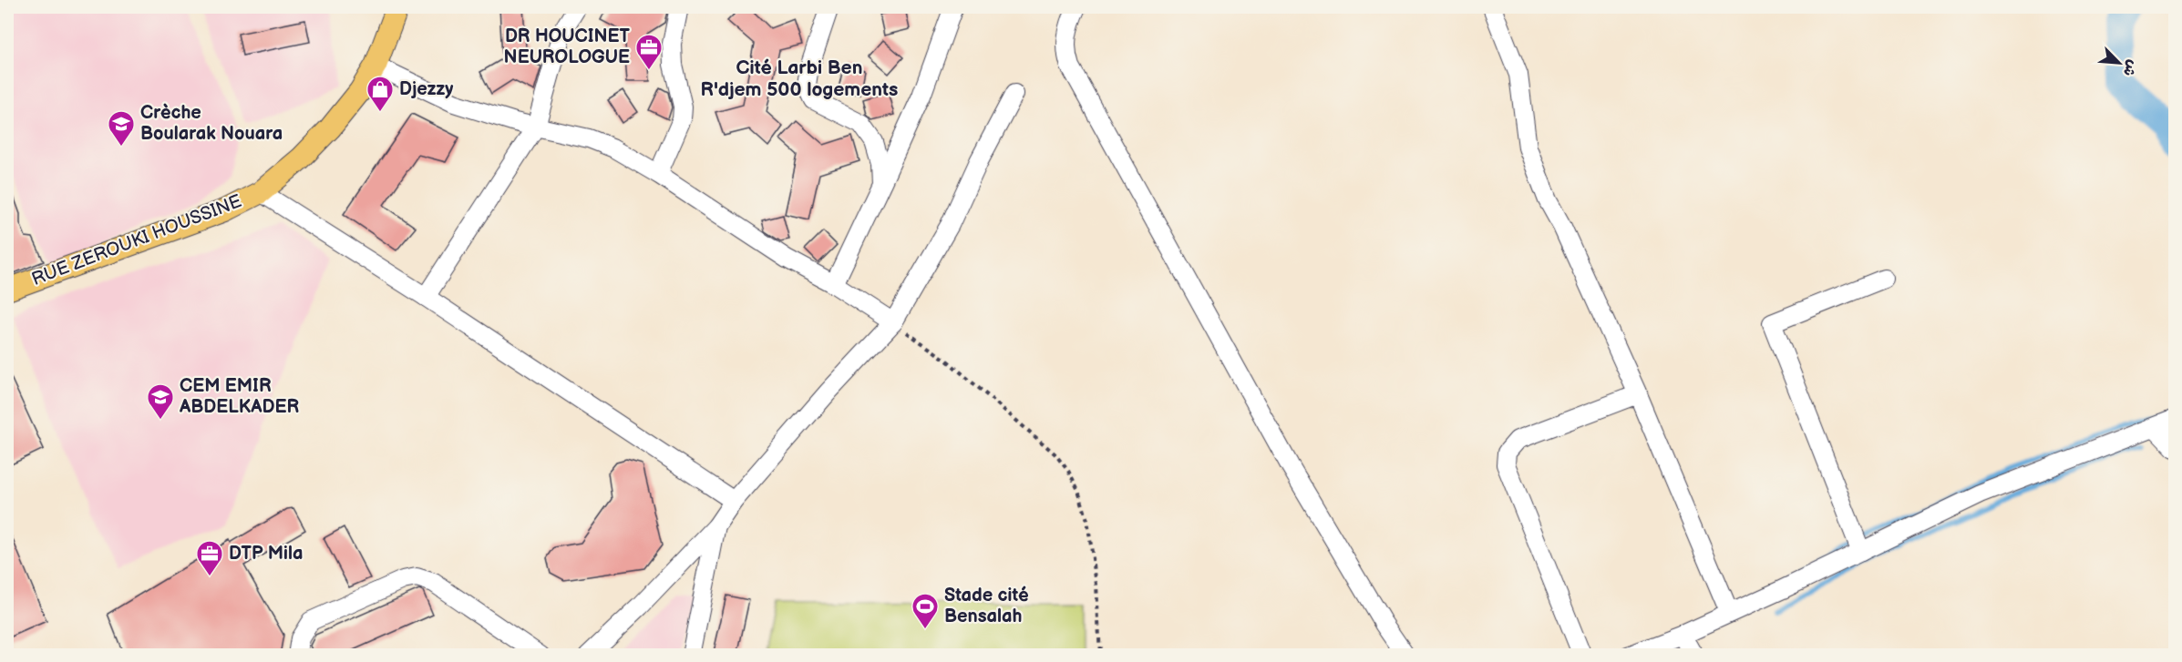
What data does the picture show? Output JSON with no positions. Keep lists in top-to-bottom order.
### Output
{
  "streets": {
    "main road": ["RUE ZEROUKI HOUSSINE"]
  },
  "districts": ["Cité Larbi Ben R'djem 500 logements"],
  "places": {
    "office": ["DR HOUCINET NEUROLOGUE", "DTP Mila"],
    "shop": ["Djezzy"],
    "school or university": ["Crèche Boularak Nouara", "CEM EMIR ABDELKADER"],
    "sports": ["Stade cité Bensalah"]
  },
  "north": "bottom right"
}
